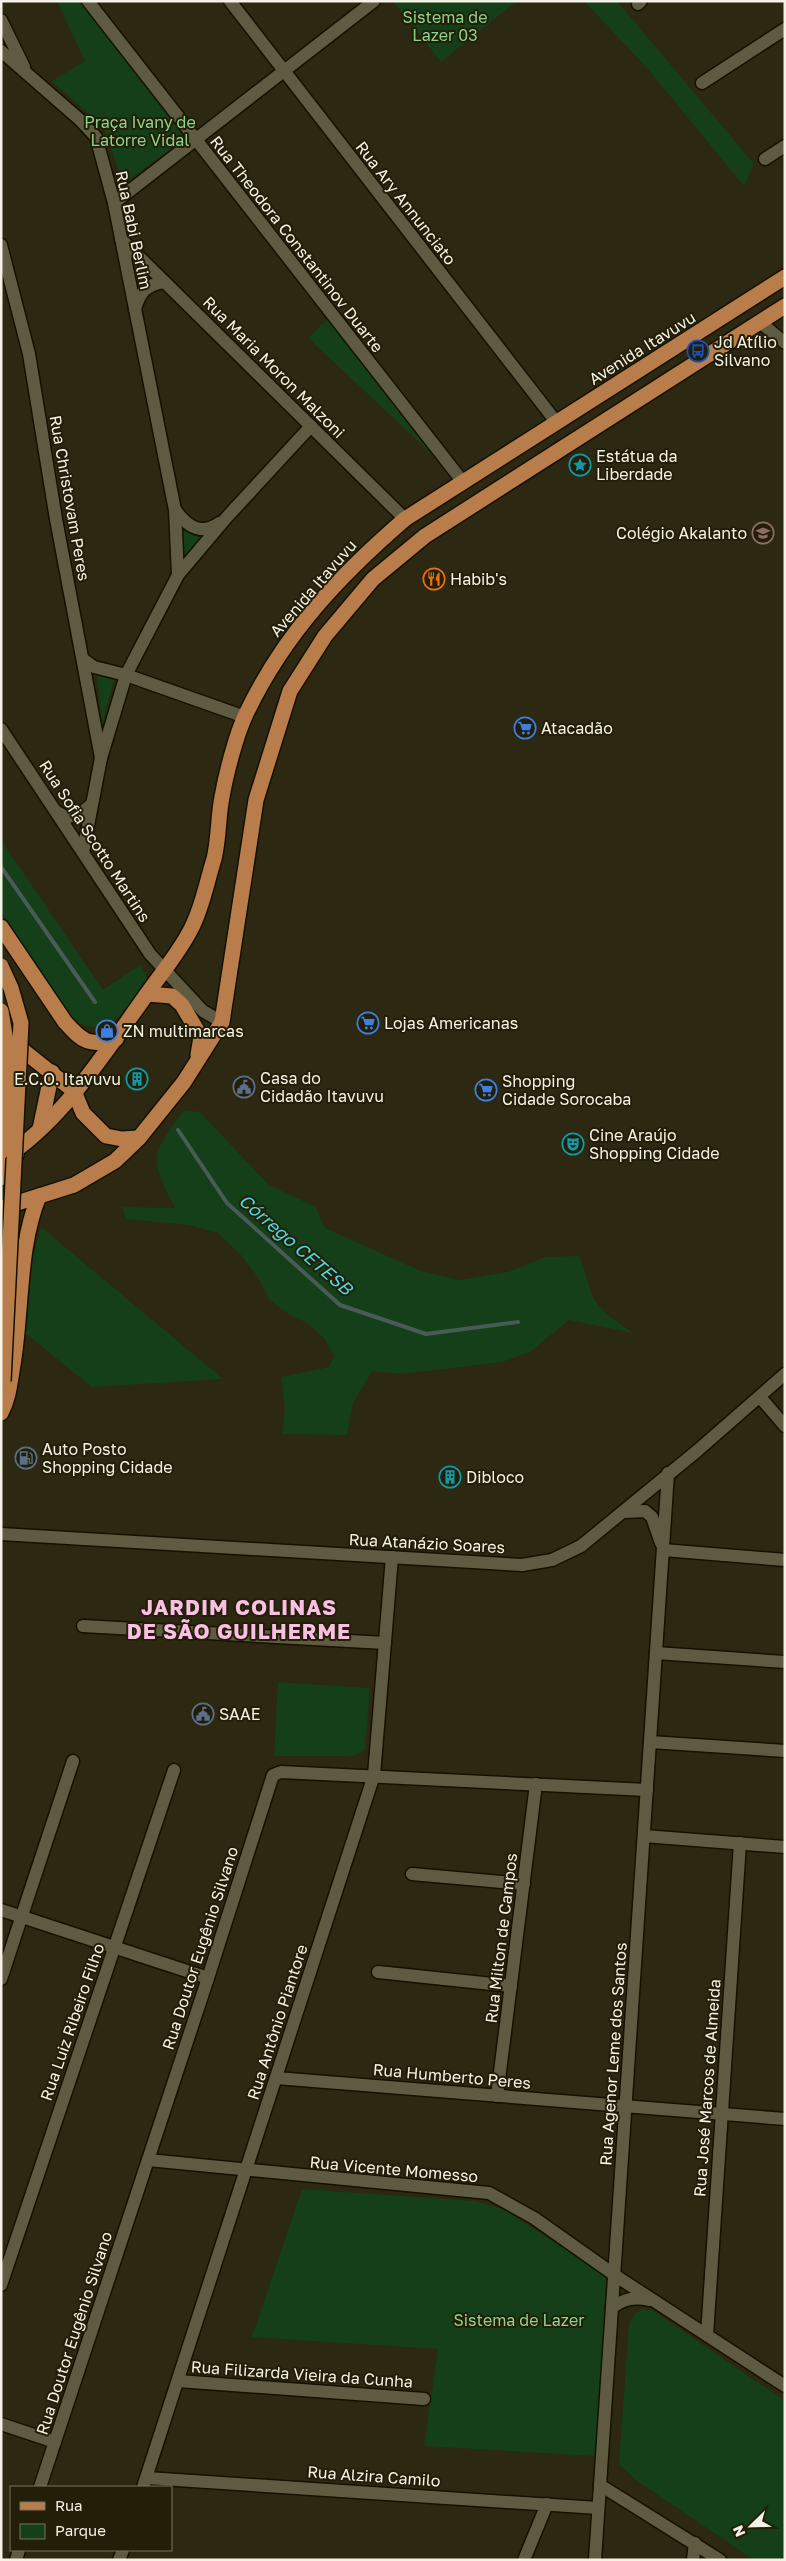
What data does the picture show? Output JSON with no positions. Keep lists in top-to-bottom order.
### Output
{
  "streets": {
    "main road": ["Avenida Itavuvu"],
    "street": [
      "Rua Ary Annunciato",
      "Rua Babi Berlim",
      "Rua Theodora Constantinov Duarte",
      "Rua Maria Moron Malzoni",
      "Rua Christovam Peres",
      "Rua Sofia Scotto Martins",
      "Rua Atanázio Soares",
      "Rua Milton de Campos",
      "Rua Doutor Eugênio Silvano",
      "Rua Luiz Ribeiro Filho",
      "Rua Antônio Piantore",
      "Rua Agenor Leme dos Santos",
      "Rua Humberto Peres",
      "Rua José Marcos de Almeida",
      "Rua Vicente Momesso",
      "Rua Filizarda Vieira da Cunha",
      "Rua Alzira Camilo"
    ]
  },
  "crossings": [
    ["Rua Ary Annunciato", "Avenida Itavuvu"],
    ["Rua Babi Berlim", "Rua Maria Moron Malzoni"],
    ["Rua Theodora Constantinov Duarte", "Avenida Itavuvu"],
    ["Avenida Itavuvu", "Rua Maria Moron Malzoni"],
    ["Avenida Itavuvu", "Rua Sofia Scotto Martins"],
    ["Rua Atanázio Soares", "Rua Antônio Piantore"],
    ["Rua Atanázio Soares", "Rua Agenor Leme dos Santos"],
    ["Rua Milton de Campos", "Rua Doutor Eugênio Silvano"],
    ["Rua Milton de Campos", "Rua Humberto Peres"],
    ["Rua Doutor Eugênio Silvano", "Rua Antônio Piantore"],
    ["Rua Doutor Eugênio Silvano", "Rua Agenor Leme dos Santos"],
    ["Rua Doutor Eugênio Silvano", "Rua Vicente Momesso"],
    ["Rua Antônio Piantore", "Rua Humberto Peres"],
    ["Rua Antônio Piantore", "Rua Vicente Momesso"],
    ["Rua Antônio Piantore", "Rua Filizarda Vieira da Cunha"],
    ["Rua Antônio Piantore", "Rua Alzira Camilo"],
    ["Rua Agenor Leme dos Santos", "Rua Humberto Peres"],
    ["Rua Agenor Leme dos Santos", "Rua Vicente Momesso"],
    ["Rua Agenor Leme dos Santos", "Rua Alzira Camilo"],
    ["Rua Humberto Peres", "Rua José Marcos de Almeida"],
    ["Rua José Marcos de Almeida", "Rua Vicente Momesso"]
  ],
  "districts": ["JARDIM COLINAS DE SÃO GUILHERME"],
  "water": ["Córrego CETESB"],
  "parks": ["Sistema de Lazer 03", "Praça Ivany de Latorre Vidal", "Sistema de Lazer"],
  "places": {
    "bus stop": ["Jd Atílio Silvano"],
    "place": ["Estátua da Liberdade"],
    "school or university": ["Colégio Akalanto"],
    "restaurant": ["Habib's"],
    "supermarket": ["Atacadão", "Lojas Americanas", "Shopping Cidade Sorocaba"],
    "shop": ["ZN multimarcas"],
    "building": ["E.C.O. Itavuvu", "Dibloco"],
    "public building": ["Casa do Cidadão Itavuvu", "SAAE"],
    "theatre": ["Cine Araújo Shopping Cidade"],
    "fuel station": ["Auto Posto Shopping Cidade"]
  },
  "legend": ["Rua", "Parque"],
  "north": "bottom left"
}
